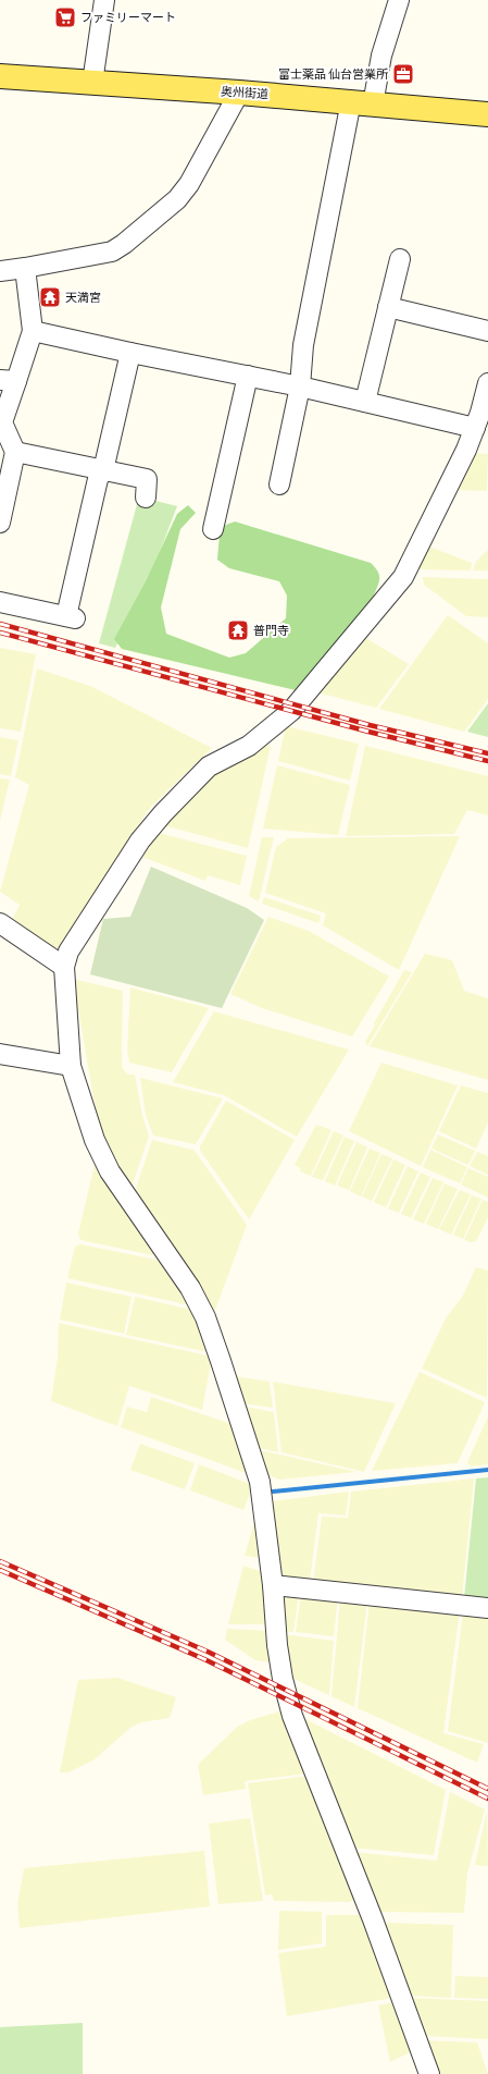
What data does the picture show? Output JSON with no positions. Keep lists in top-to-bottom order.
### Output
{
  "streets": {
    "main road": ["奥州街道"]
  },
  "places": {
    "supermarket": ["ファミリーマート"],
    "office": ["富士薬品 仙台営業所"],
    "temple": ["天満宮", "普門寺"]
  }
}
